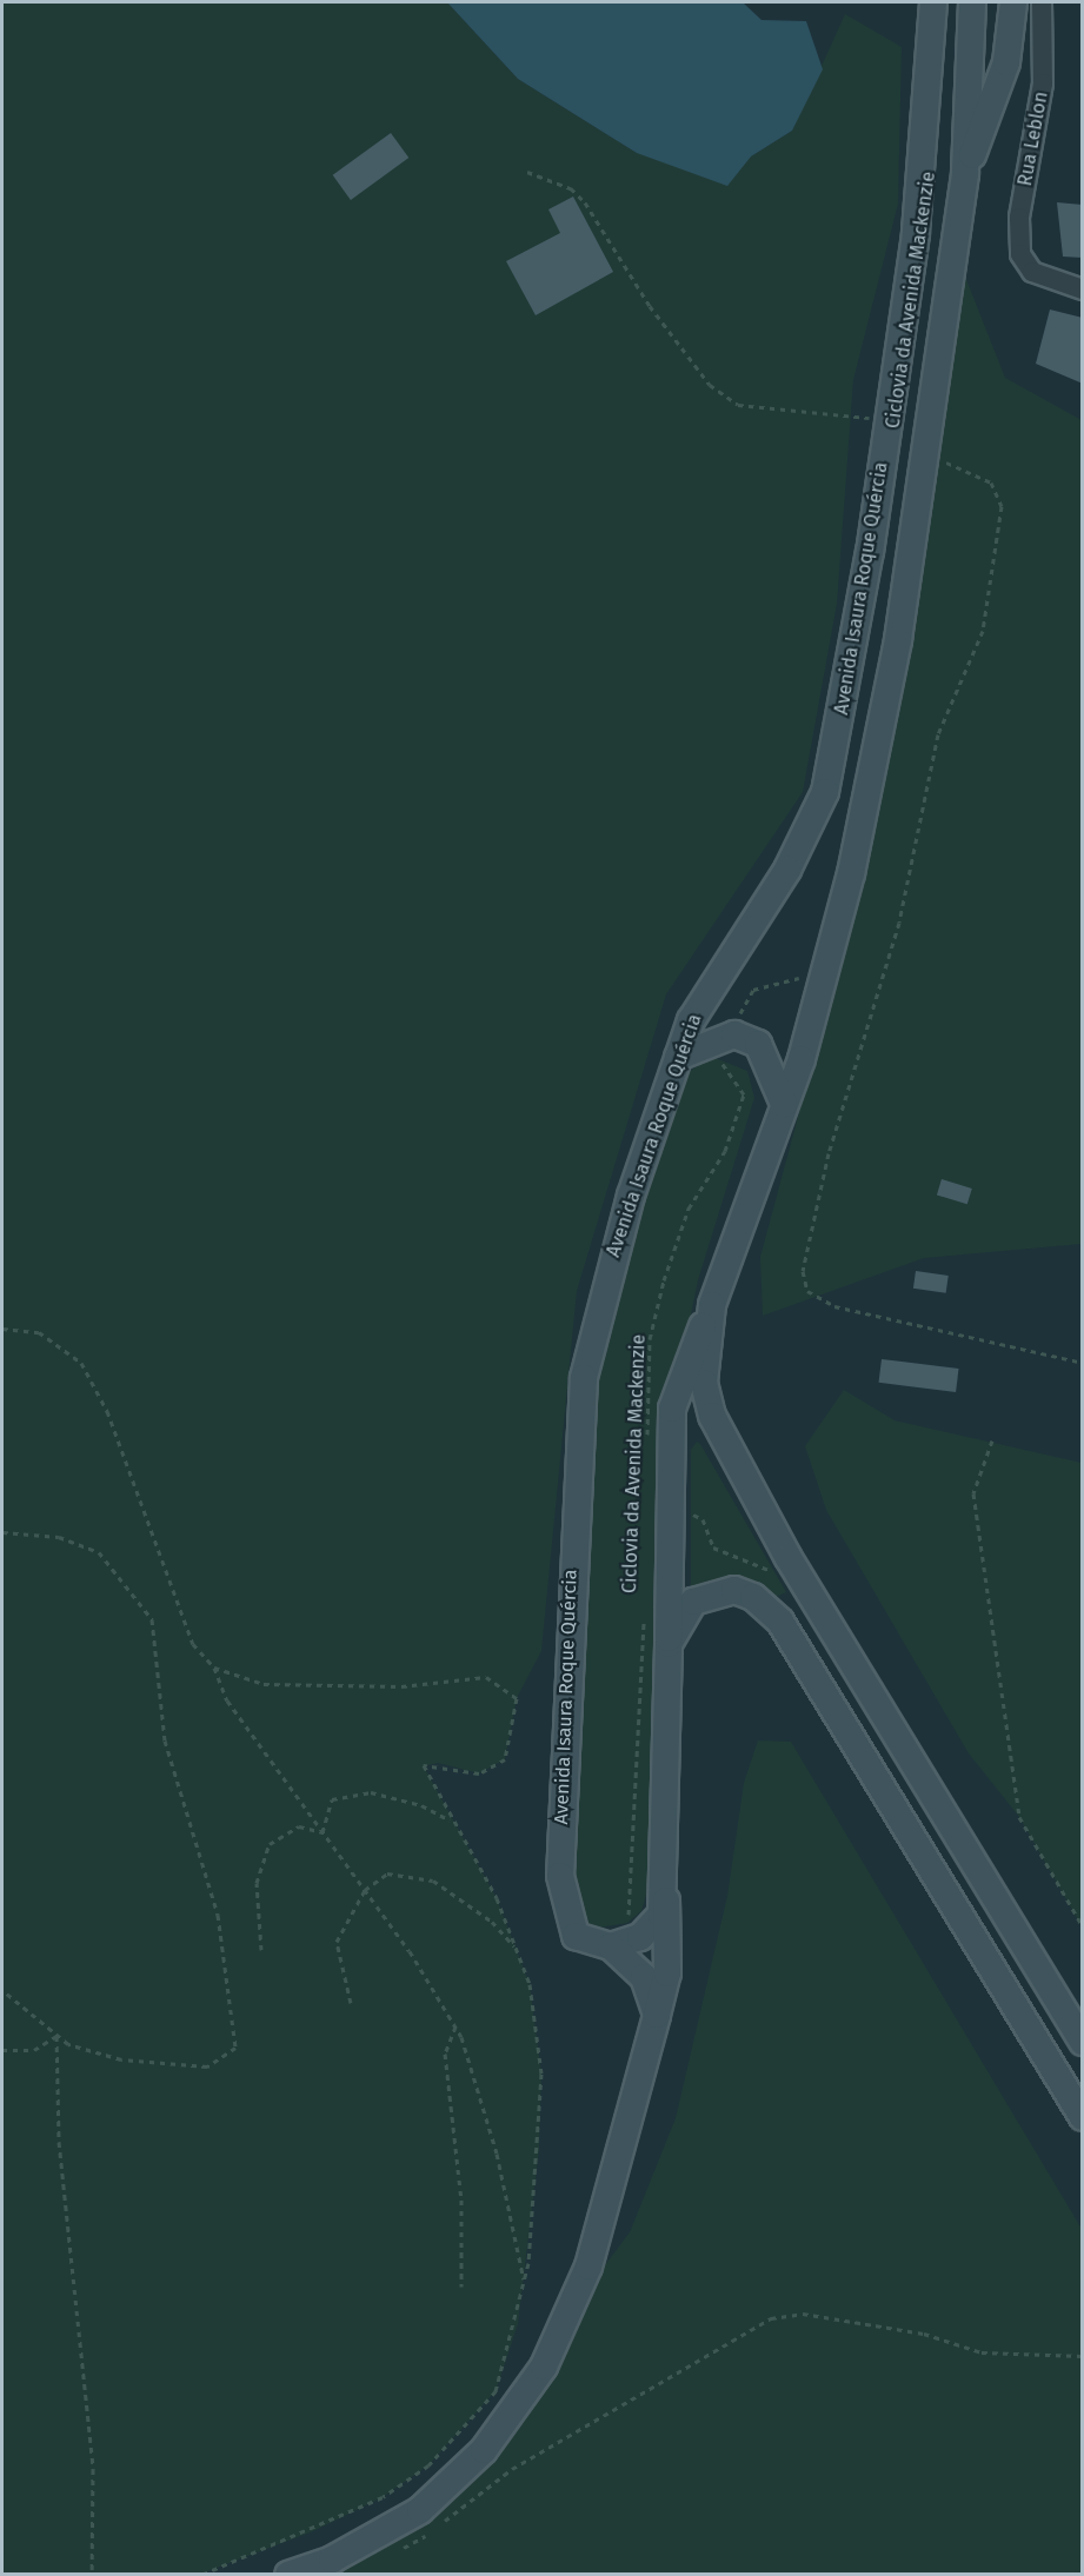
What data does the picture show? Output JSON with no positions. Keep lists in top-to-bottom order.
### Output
{
  "streets": {
    "main road": ["Avenida Isaura Roque Quércia"],
    "street": ["Rua Leblon"],
    "path": ["Ciclovia da Avenida Mackenzie"]
  }
}
